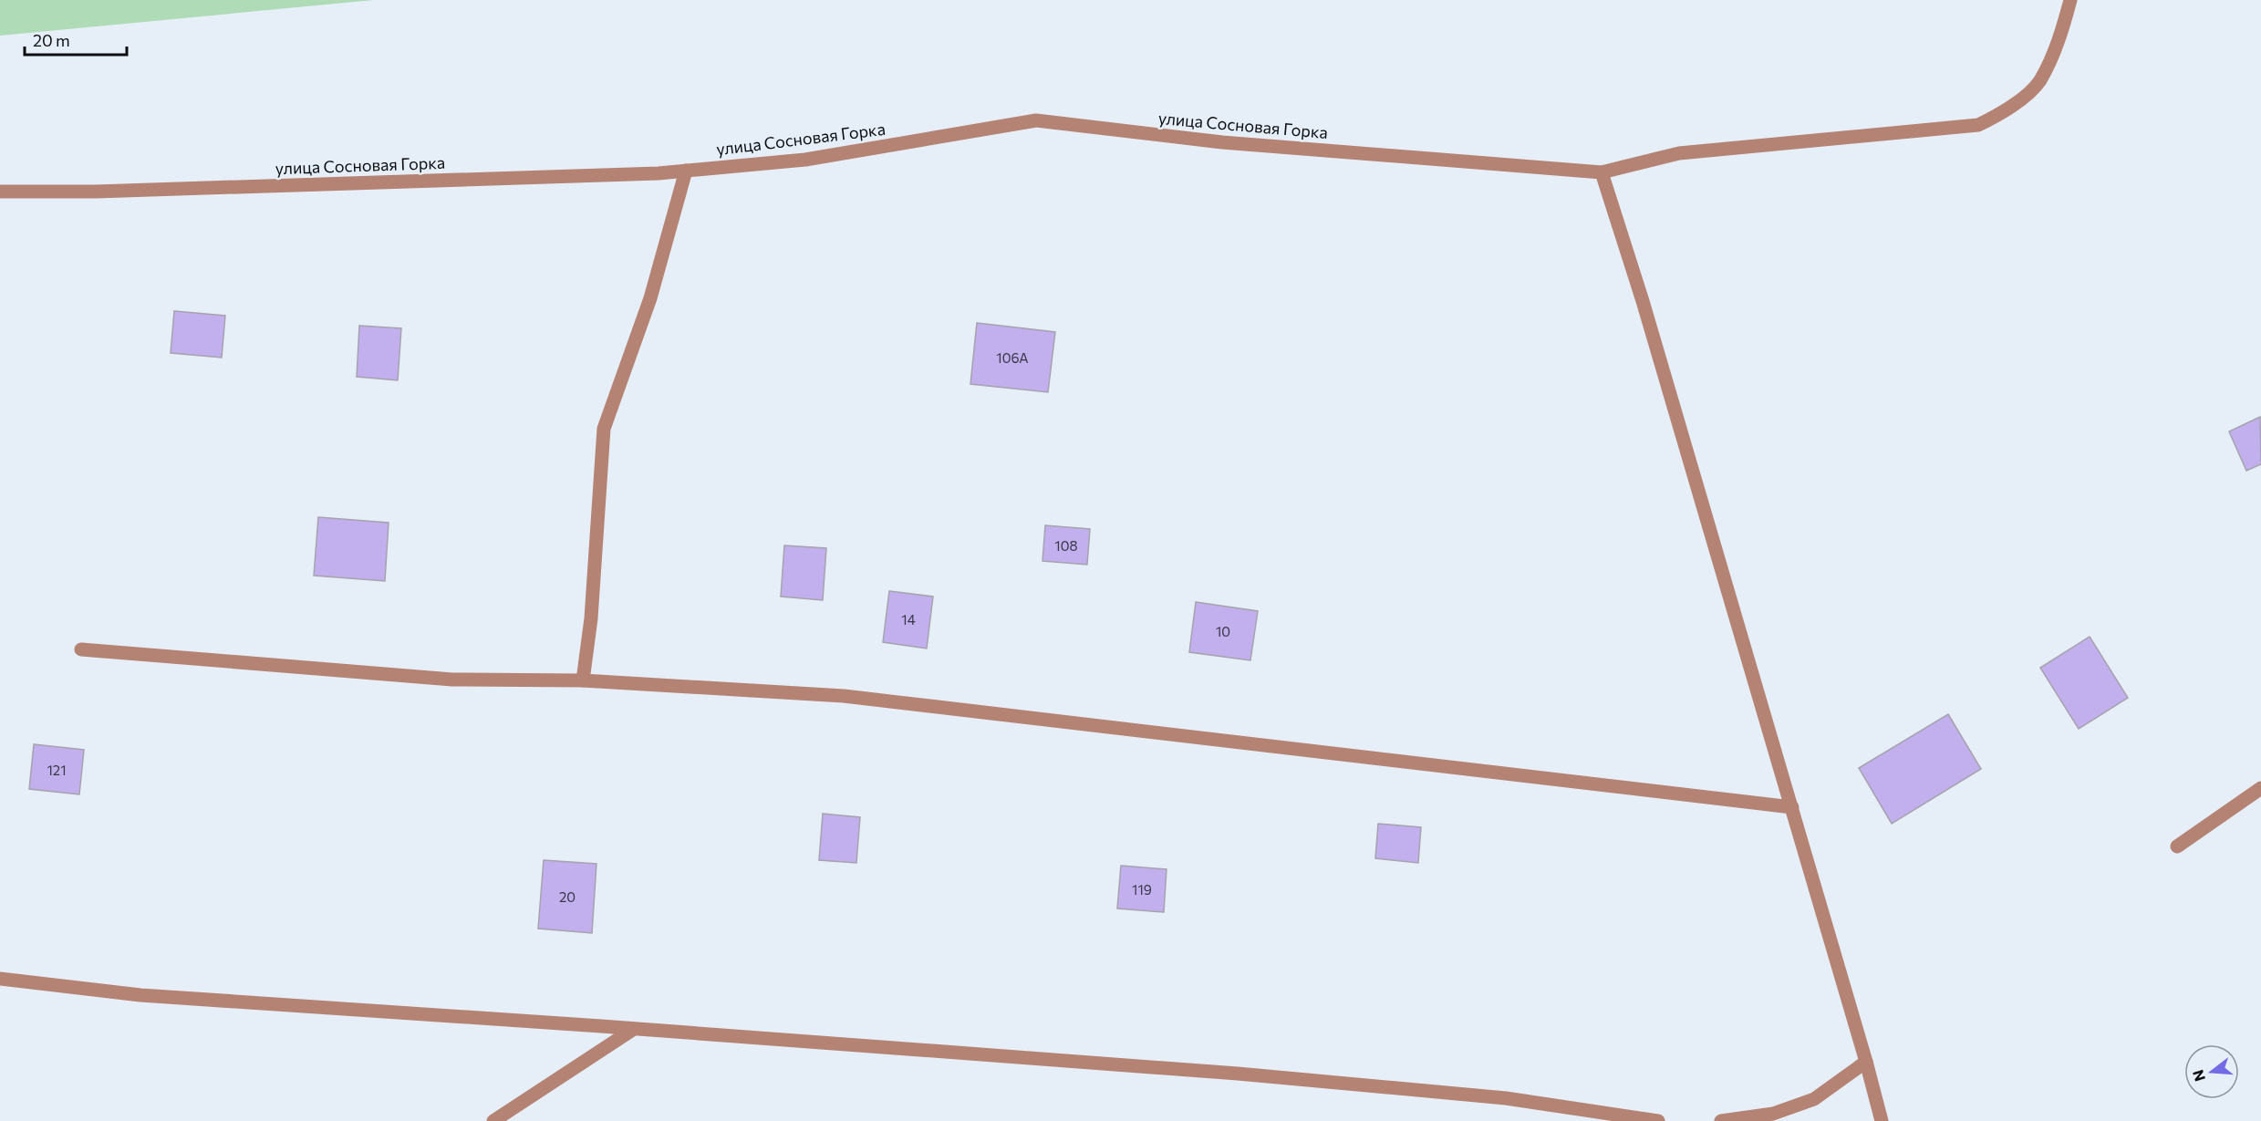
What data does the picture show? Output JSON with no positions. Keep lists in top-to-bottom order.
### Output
{
  "streets": {
    "street": ["улица Сосновая Горка"]
  },
  "house_numbers": [
    "106А",
    "108",
    "14",
    "10",
    "121",
    "119",
    "20"
  ],
  "scale_bar": "20 m",
  "north": "left"
}
